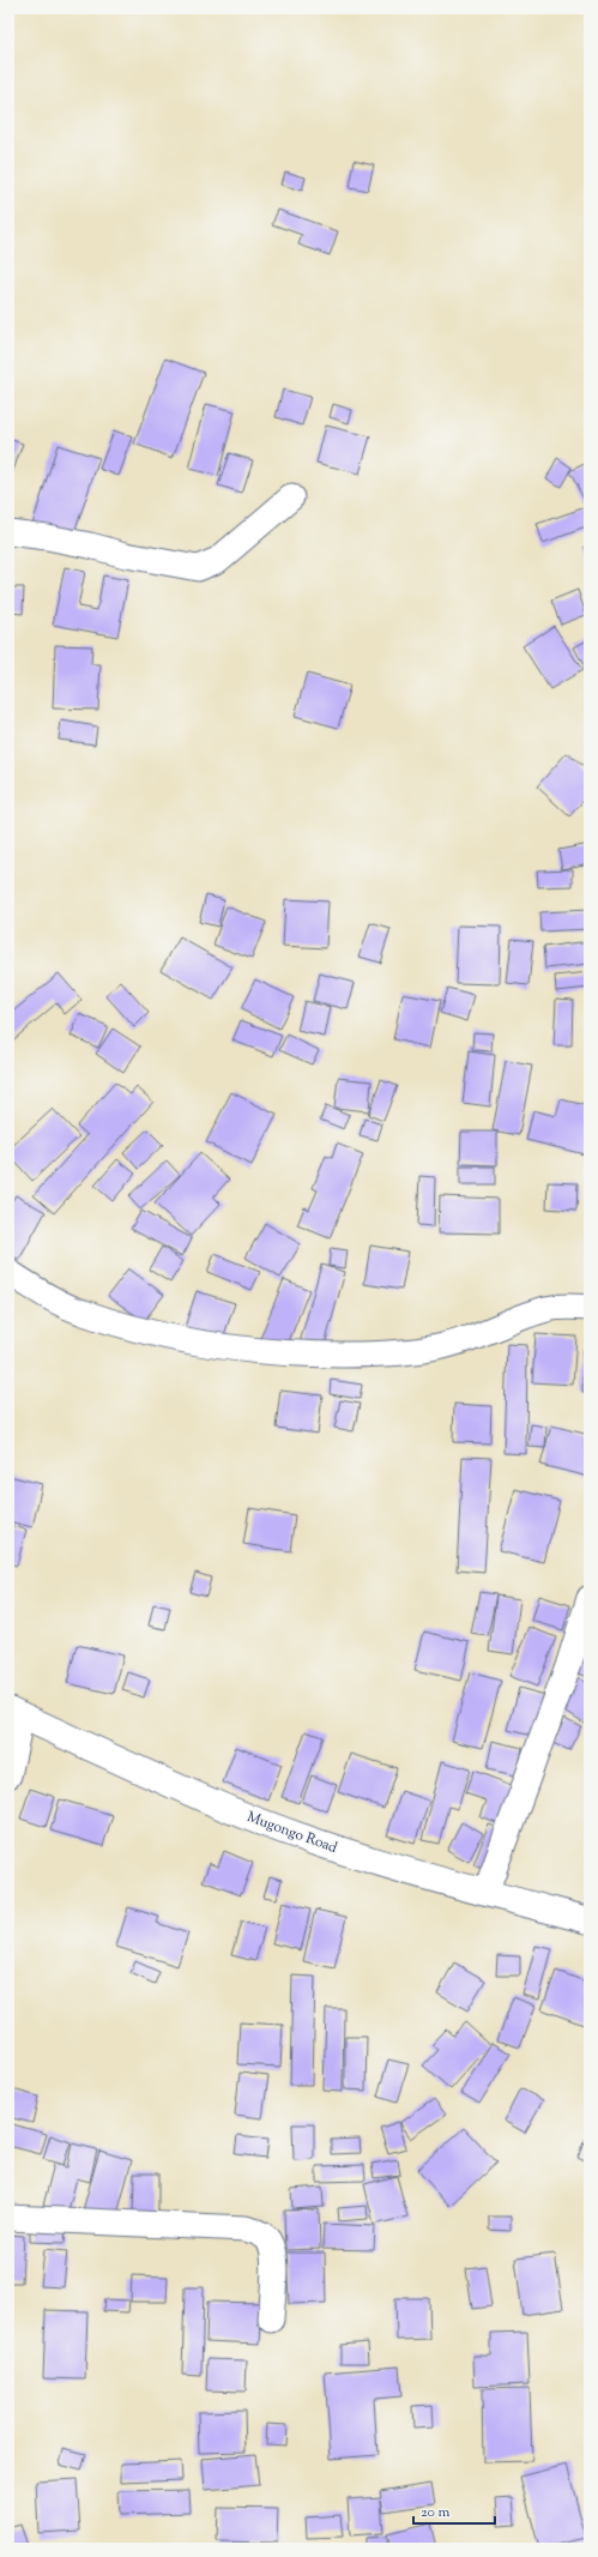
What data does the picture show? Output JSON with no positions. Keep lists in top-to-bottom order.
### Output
{
  "streets": {
    "street": ["Mugongo Road"]
  },
  "scale_bar": "20 m"
}
